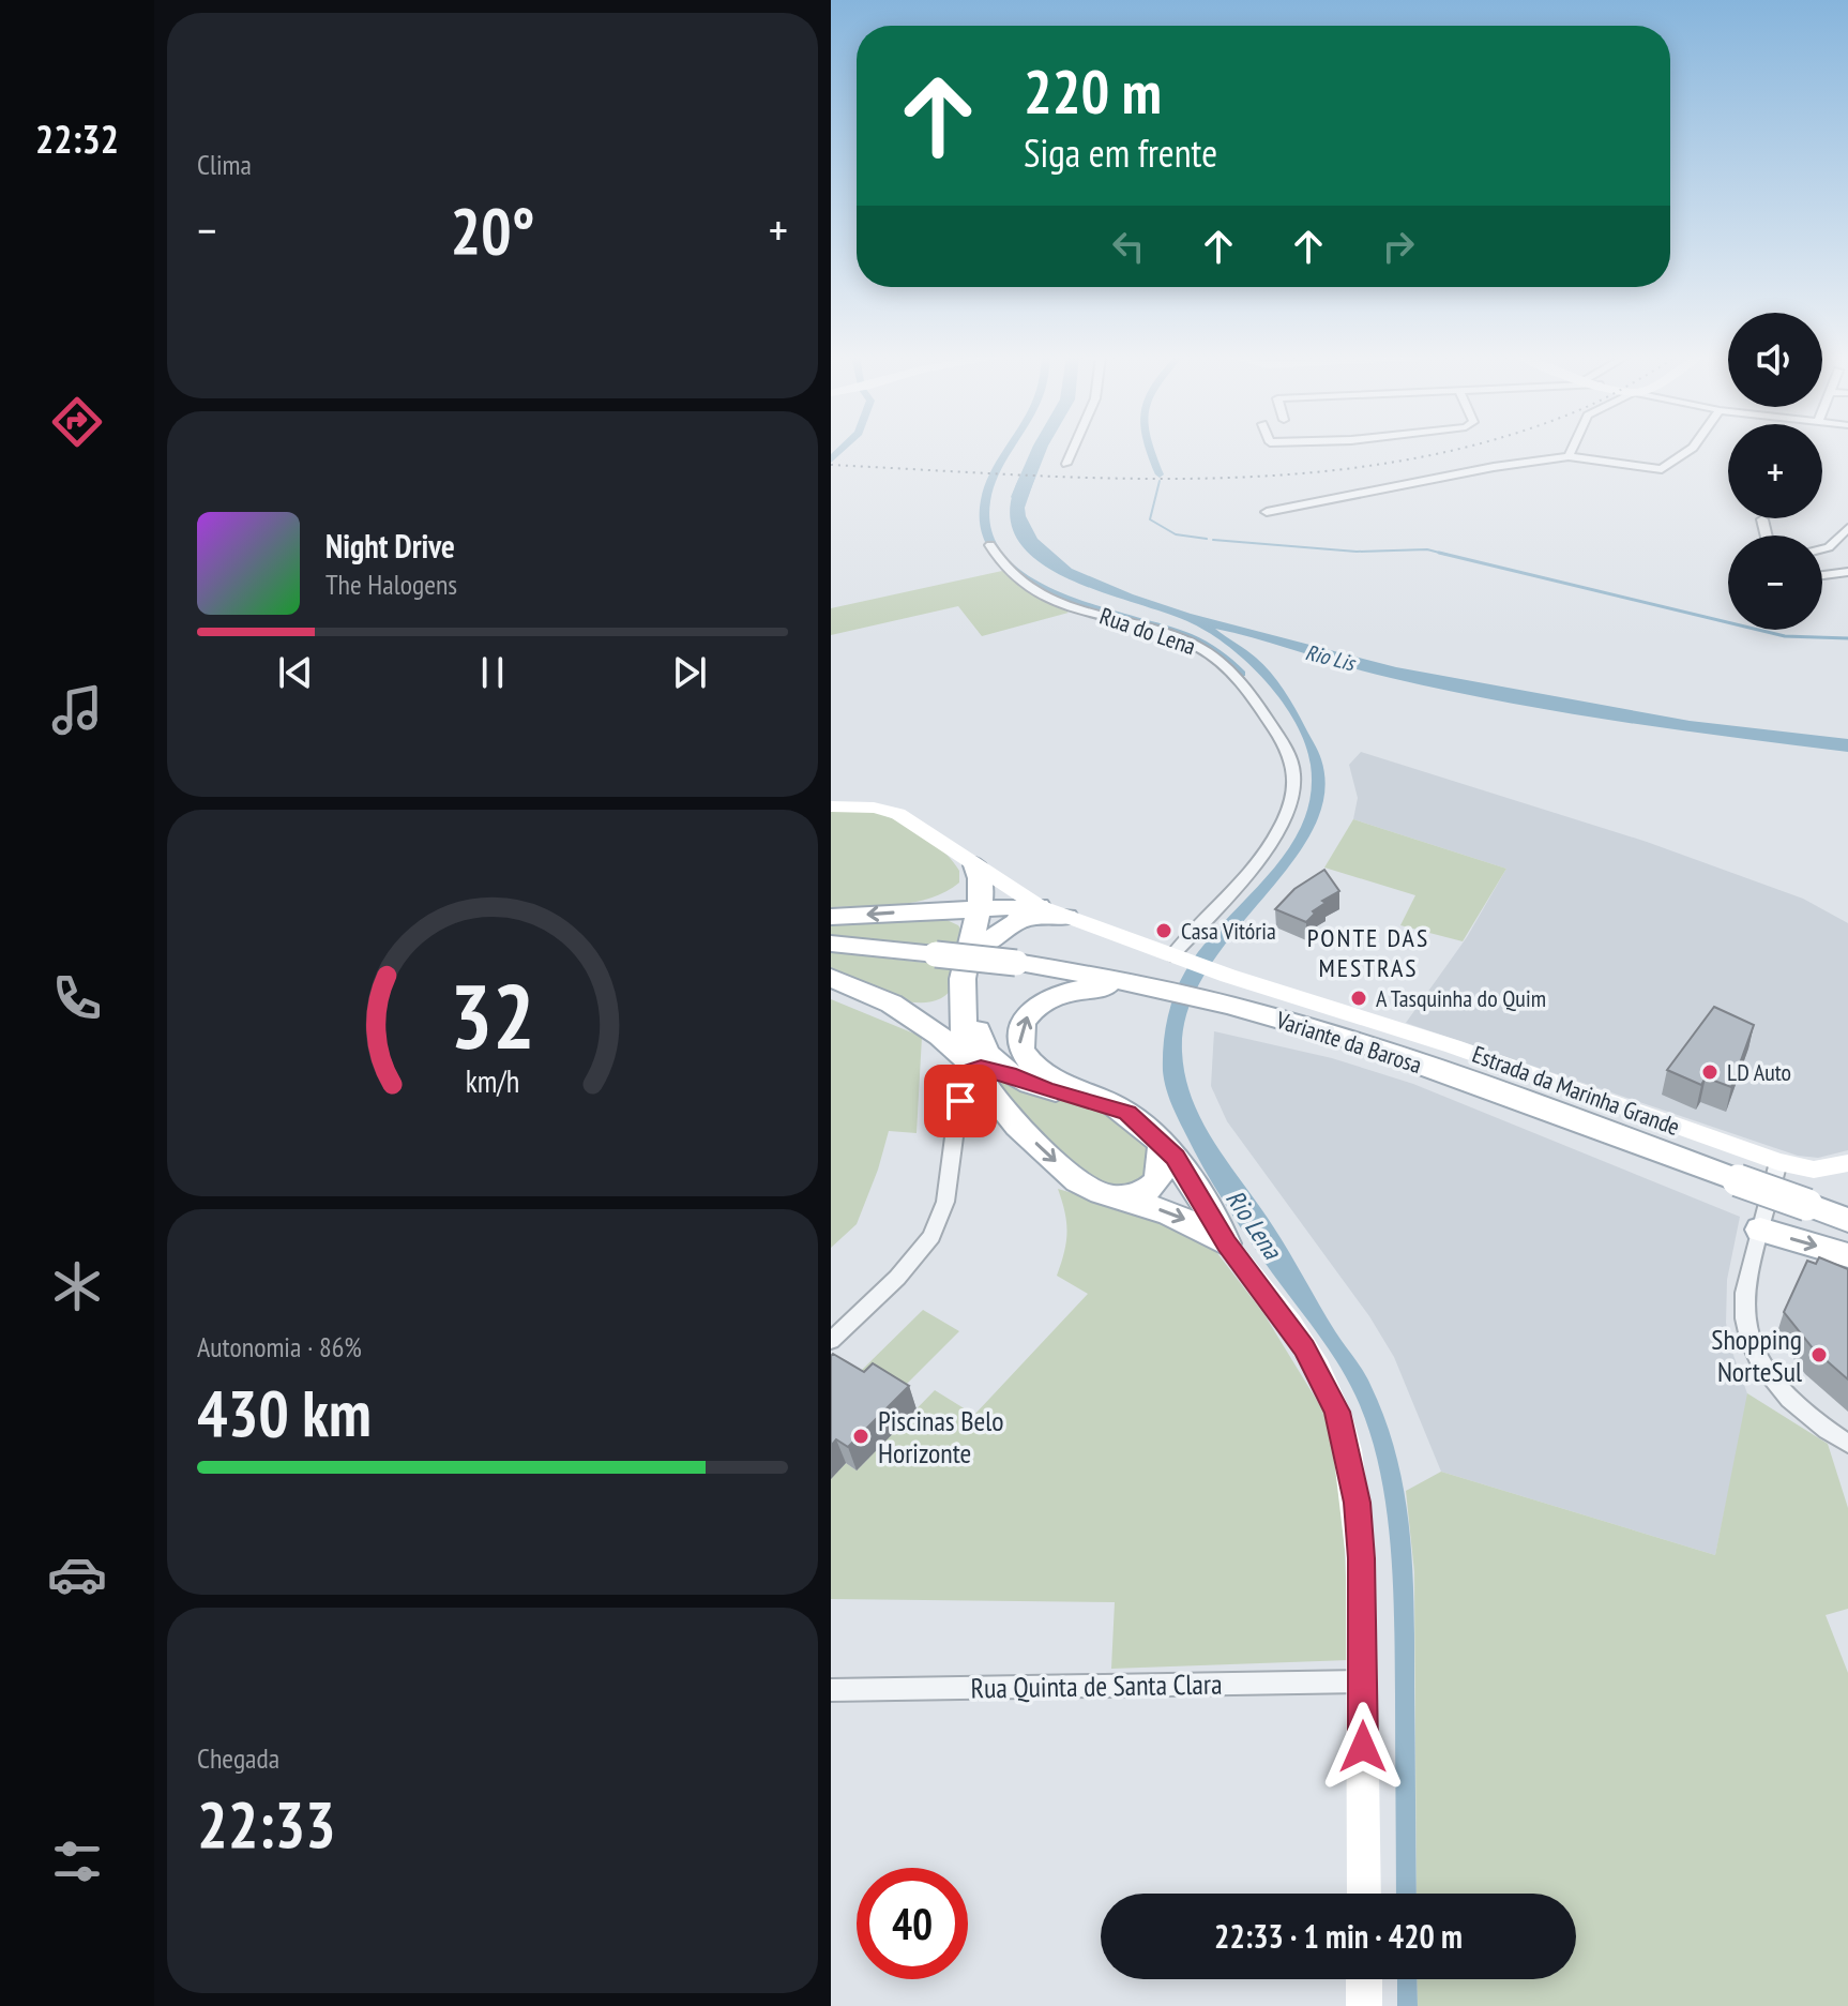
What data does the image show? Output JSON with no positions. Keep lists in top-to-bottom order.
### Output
{
  "streets": {
    "main road": ["Variante da Barosa", "Estrada da Marinha Grande"],
    "street": ["Rua do Lena", "Rua Quinta de Santa Clara"]
  },
  "crossings": [
    ["Rua do Lena", "Estrada da Marinha Grande"]
  ],
  "districts": ["PONTE DAS MESTRAS"],
  "water": ["Rio Lis", "Rio Lena"],
  "places": [
    "Casa Vitória",
    "A Tasquinha do Quim",
    "LD Auto",
    "Shopping NorteSul",
    "Piscinas Belo Horizonte"
  ],
  "page": {
    "tabs": "22:32",
    "tile": [
      "Clima",
      ["Autonomia · 86%", "430 km"],
      ["Chegada", "22:33"]
    ],
    "turn": ["220 m", "Siga em frente"],
    "heat": ["−", "20°", "+"],
    "map_buttons": ["+", "−"],
    "song": ["Night Drive", "The Halogens"],
    "limit": "40",
    "trip": "22:33 · 1 min · 420 m",
    "gauge": ["32", "km/h"]
  }
}
